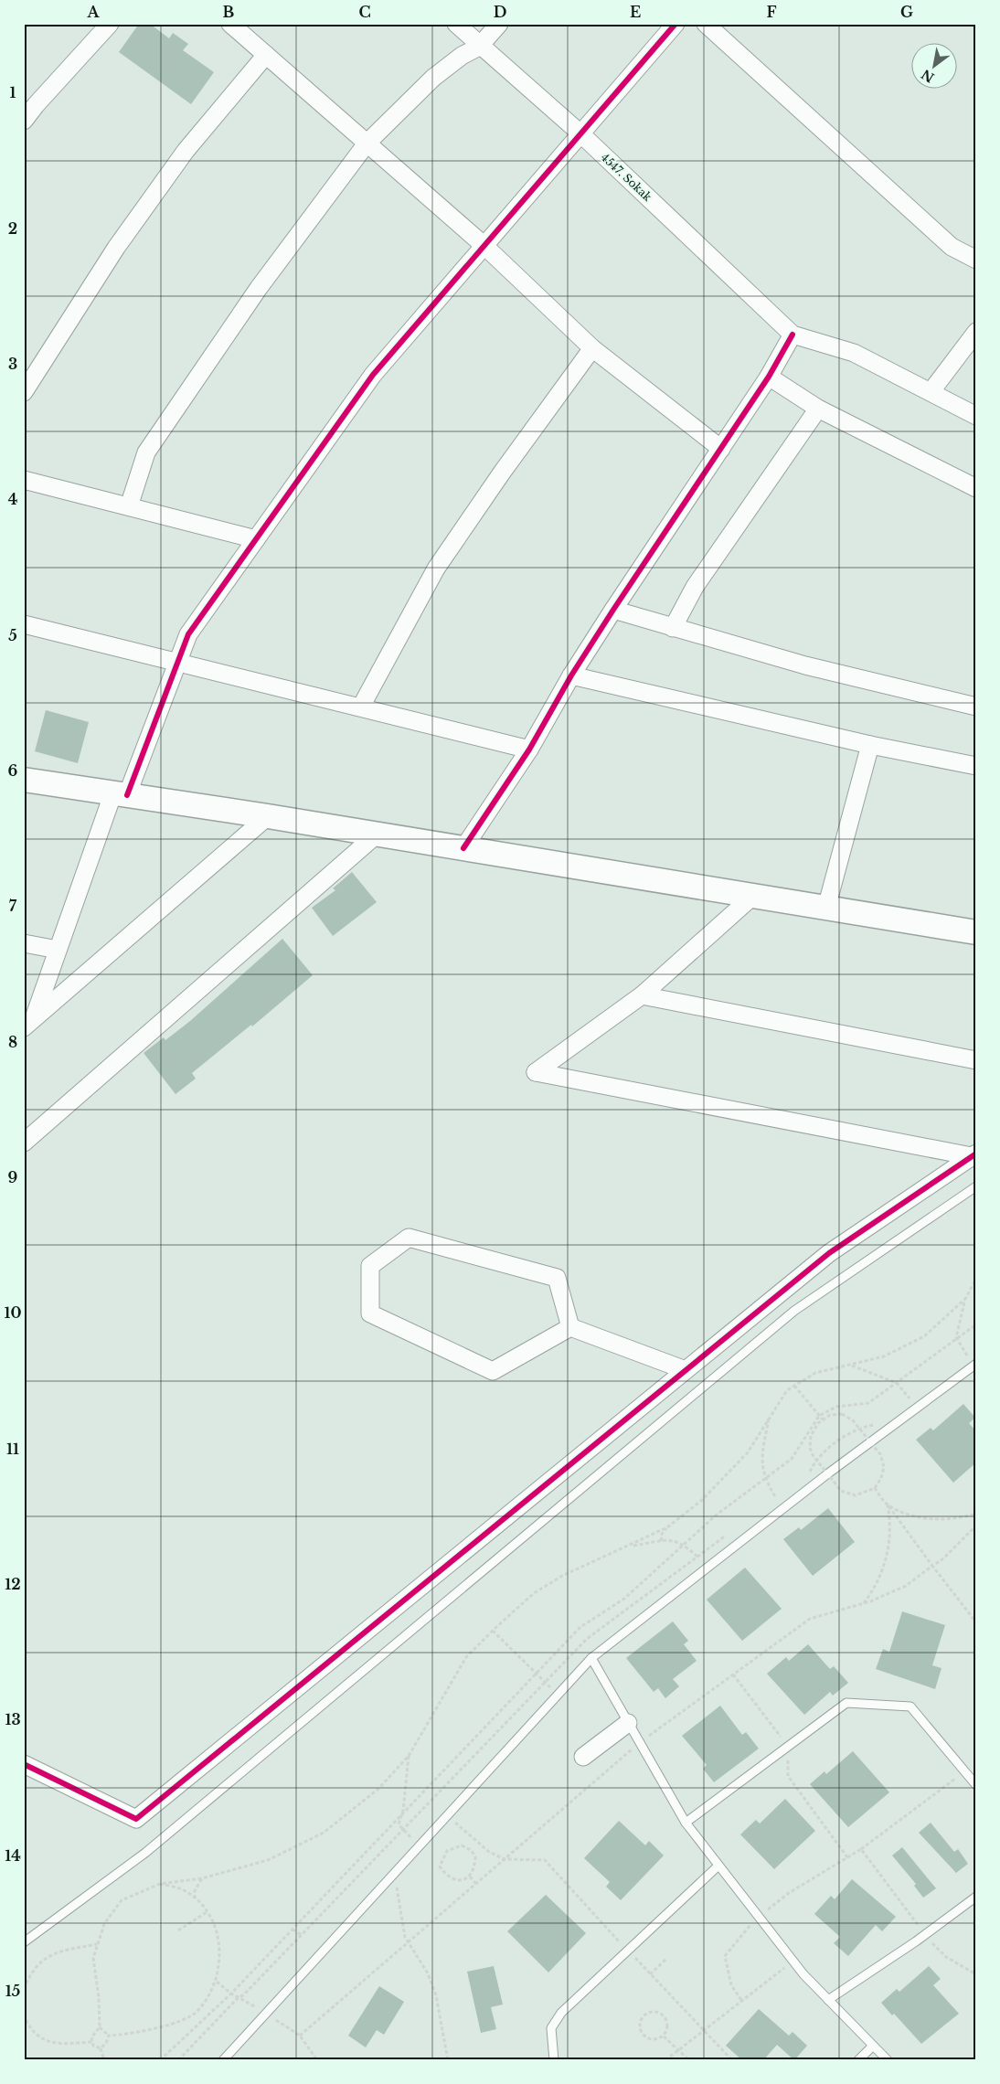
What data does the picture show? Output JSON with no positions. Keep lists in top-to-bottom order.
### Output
{
  "streets": {
    "street": ["4547. Sokak"]
  },
  "north": "bottom left",
  "grid": {
    "columns": [
      "A",
      "B",
      "C",
      "D",
      "E",
      "F",
      "G"
    ],
    "rows": [
      "1",
      "2",
      "3",
      "4",
      "5",
      "6",
      "7",
      "8",
      "9",
      "10",
      "11",
      "12",
      "13",
      "14",
      "15"
    ]
  }
}
